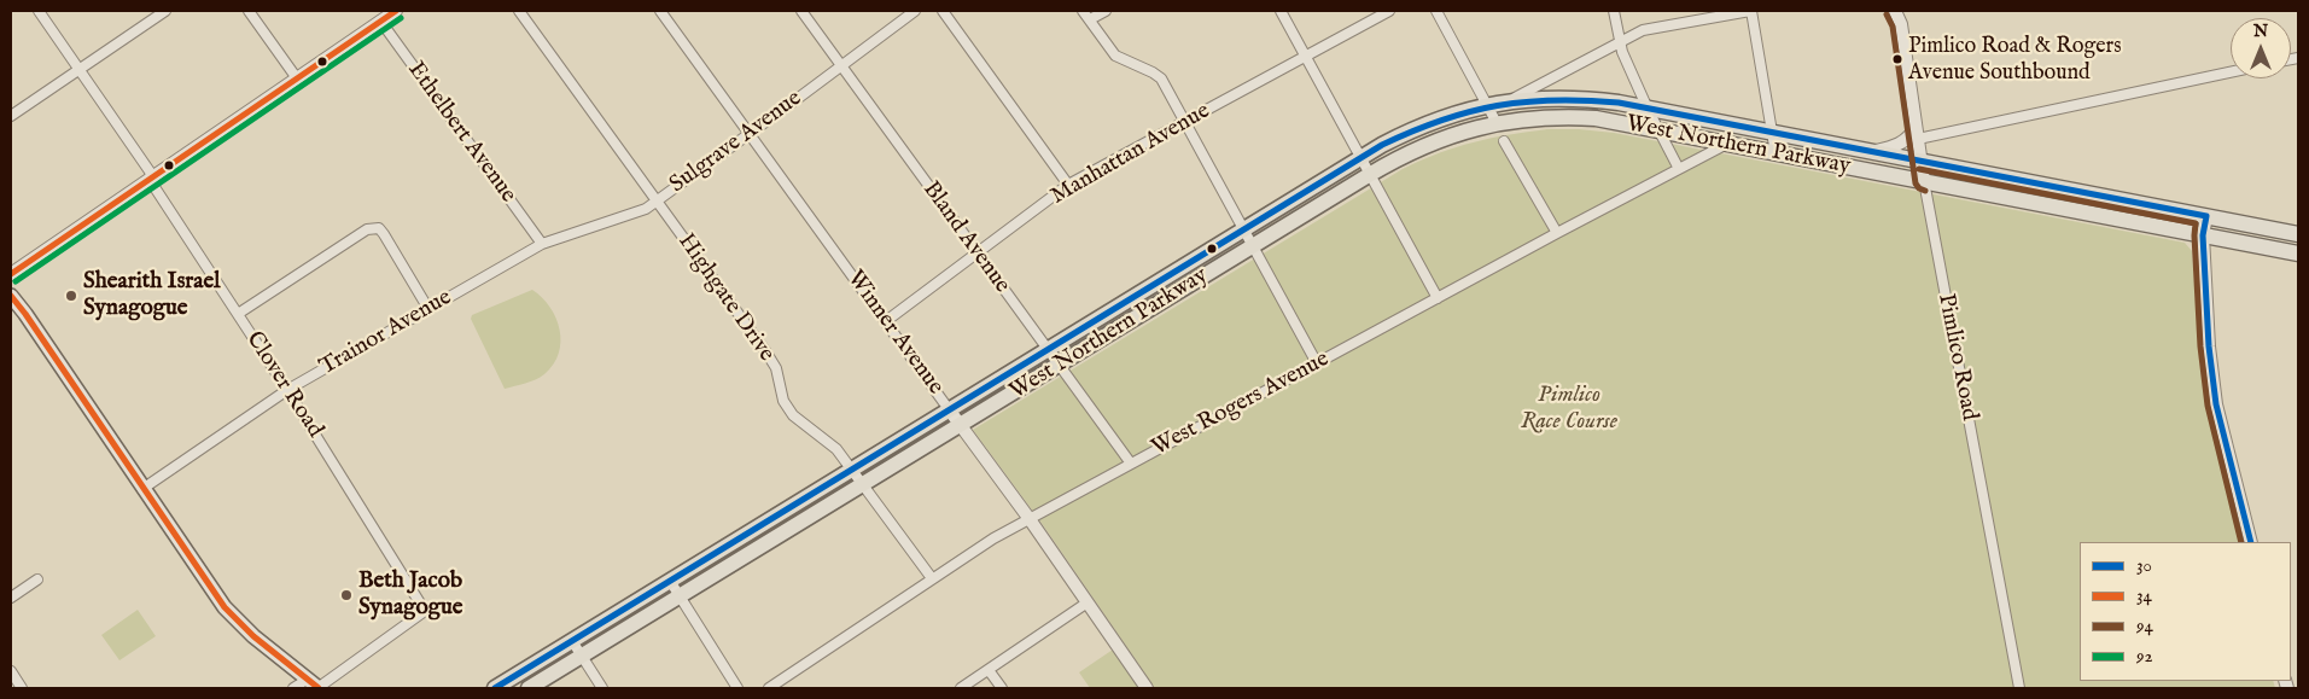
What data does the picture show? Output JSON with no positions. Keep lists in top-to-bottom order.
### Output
{
  "streets": {
    "main road": ["West Northern Parkway"],
    "street": [
      "Ethelbert Avenue",
      "Sulgrave Avenue",
      "Manhattan Avenue",
      "Bland Avenue",
      "Highgate Drive",
      "Trainor Avenue",
      "Winner Avenue",
      "Pimlico Road",
      "Clover Road",
      "West Rogers Avenue"
    ]
  },
  "crossings": [
    ["Ethelbert Avenue", "Sulgrave Avenue"],
    ["Ethelbert Avenue", "Trainor Avenue"],
    ["Sulgrave Avenue", "Bland Avenue"],
    ["Sulgrave Avenue", "Highgate Drive"],
    ["Sulgrave Avenue", "Trainor Avenue"],
    ["Sulgrave Avenue", "Winner Avenue"],
    ["West Northern Parkway", "Bland Avenue"],
    ["West Northern Parkway", "Highgate Drive"],
    ["West Northern Parkway", "Winner Avenue"],
    ["West Northern Parkway", "Pimlico Road"],
    ["West Northern Parkway", "West Rogers Avenue"],
    ["Manhattan Avenue", "Bland Avenue"],
    ["Manhattan Avenue", "Winner Avenue"],
    ["Bland Avenue", "West Rogers Avenue"],
    ["Highgate Drive", "West Rogers Avenue"],
    ["Trainor Avenue", "Clover Road"],
    ["Winner Avenue", "West Rogers Avenue"]
  ],
  "parks": ["Pimlico Race Course"],
  "places": ["Pimlico Road & Rogers Avenue Southbound", "Shearith Israel Synagogue", "Beth Jacob Synagogue"],
  "lines": [
    "transit line 34",
    "transit line 94",
    "transit line 92",
    "transit line 30"
  ],
  "legend": [
    "30",
    "34",
    "94",
    "92"
  ],
  "north": "top"
}
